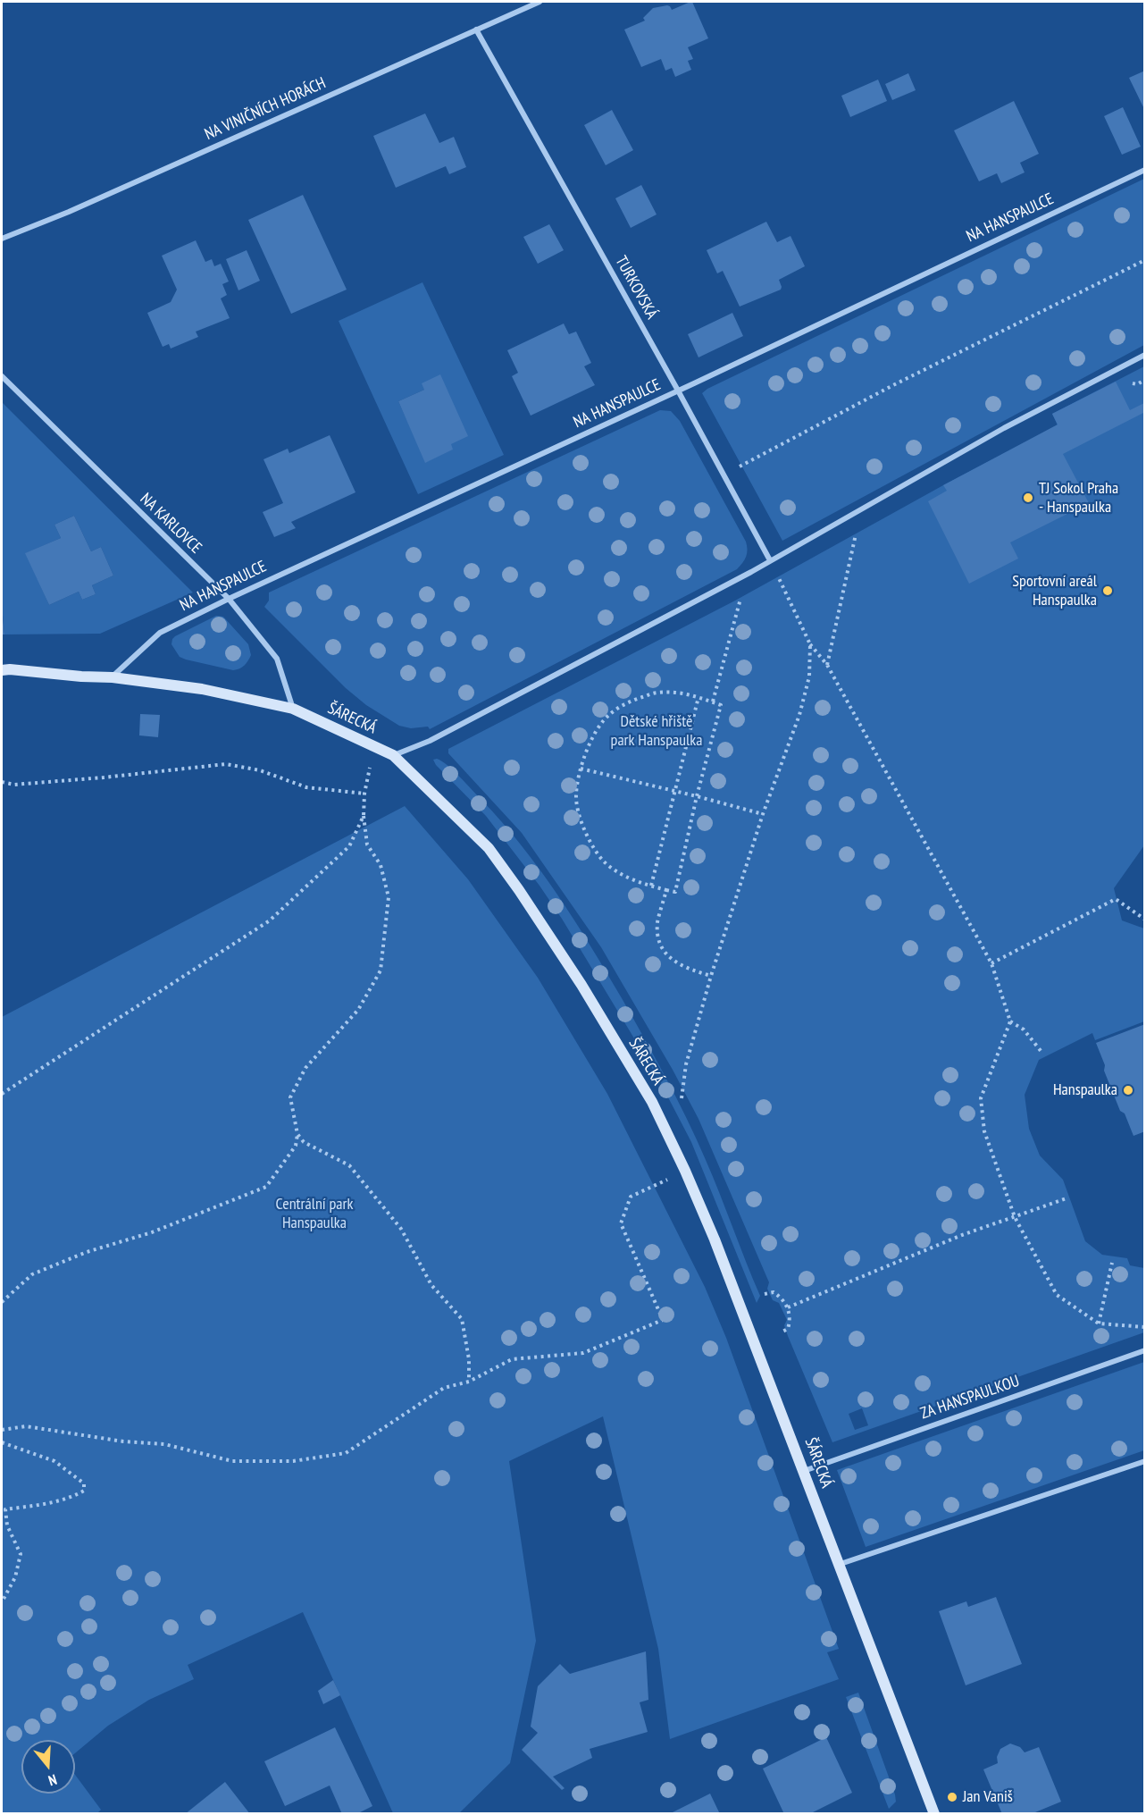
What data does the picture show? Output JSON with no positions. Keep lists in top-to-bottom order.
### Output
{
  "streets": {
    "street": [
      "NA VINIČNÍCH HORÁCH",
      "NA HANSPAULCE",
      "TURKOVSKÁ",
      "NA KARLOVCE",
      "ŠÁRECKÁ",
      "ZA HANSPAULKOU"
    ]
  },
  "crossings": [
    ["NA VINIČNÍCH HORÁCH", "TURKOVSKÁ"],
    ["NA HANSPAULCE", "TURKOVSKÁ"],
    ["NA HANSPAULCE", "NA KARLOVCE"],
    ["NA HANSPAULCE", "ŠÁRECKÁ"],
    ["NA KARLOVCE", "ŠÁRECKÁ"],
    ["ŠÁRECKÁ", "ZA HANSPAULKOU"]
  ],
  "parks": ["Dětské hřiště park Hanspaulka", "Centrální park Hanspaulka"],
  "places": [
    "TJ Sokol Praha - Hanspaulka",
    "Sportovní areál Hanspaulka",
    "Hanspaulka",
    "Jan Vaniš"
  ],
  "north": "bottom"
}
